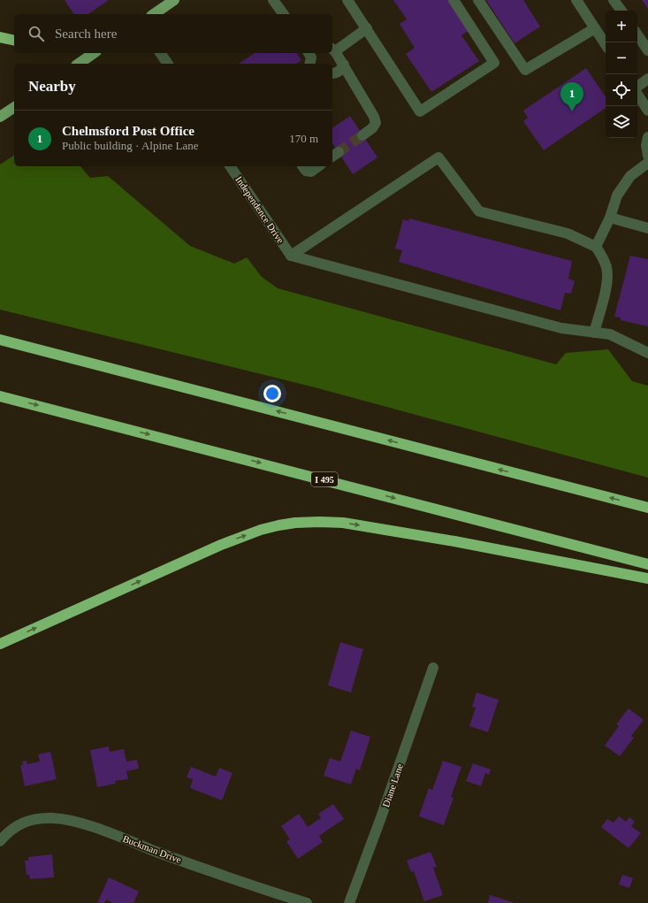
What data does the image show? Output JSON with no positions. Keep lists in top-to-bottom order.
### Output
{
  "streets": {
    "highway": ["I 495"],
    "street": ["Independence Drive", "Diane Lane", "Buckman Drive"]
  },
  "page": {
    "map_buttons": ["+", "−"],
    "search": "Search here",
    "heading": "Nearby",
    "pins": "1",
    "list": [
      {
        "mark": "1",
        "name": "Chelmsford Post Office",
        "note": "Public building · Alpine Lane",
        "value": "170 m"
      }
    ]
  }
}
